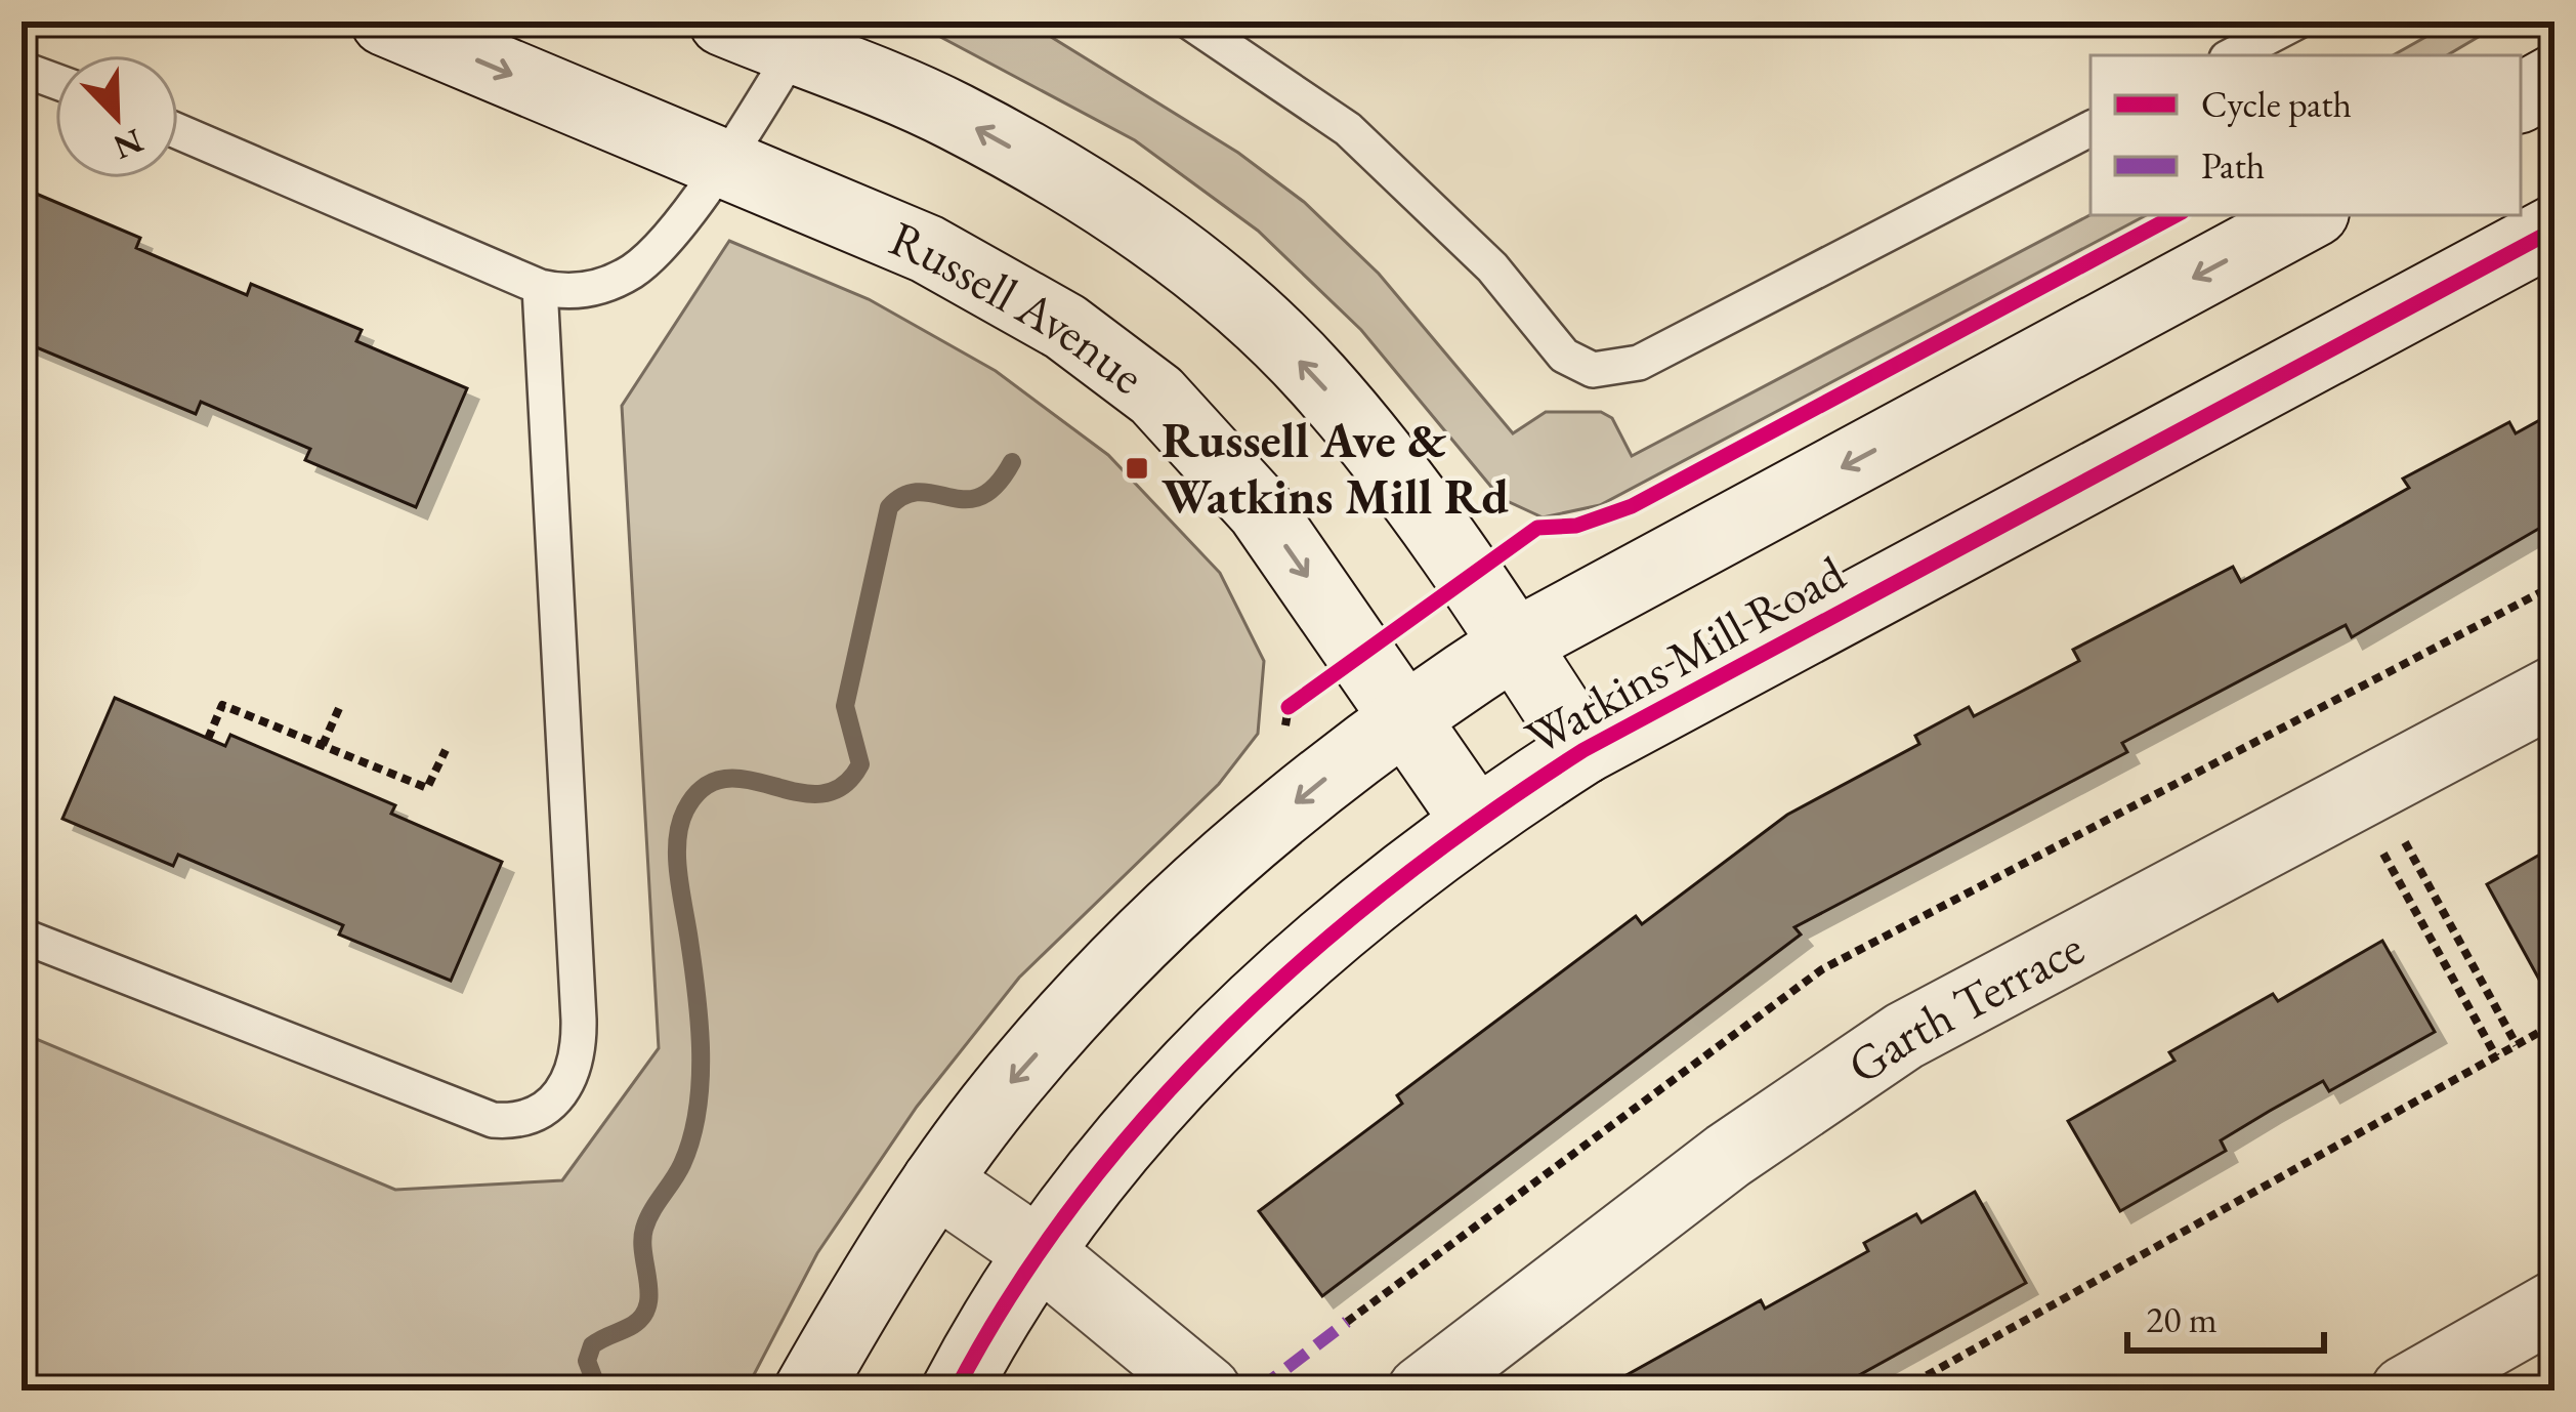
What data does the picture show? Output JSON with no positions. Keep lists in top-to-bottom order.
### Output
{
  "streets": {
    "street": ["Russell Avenue", "Watkins Mill Road", "Garth Terrace"]
  },
  "crossings": [
    ["Russell Avenue", "Watkins Mill Road"]
  ],
  "places": {
    "transit": ["Russell Ave & Watkins Mill Rd"]
  },
  "legend": ["Cycle path", "Path"],
  "scale_bar": "20 m",
  "north": "bottom right"
}
